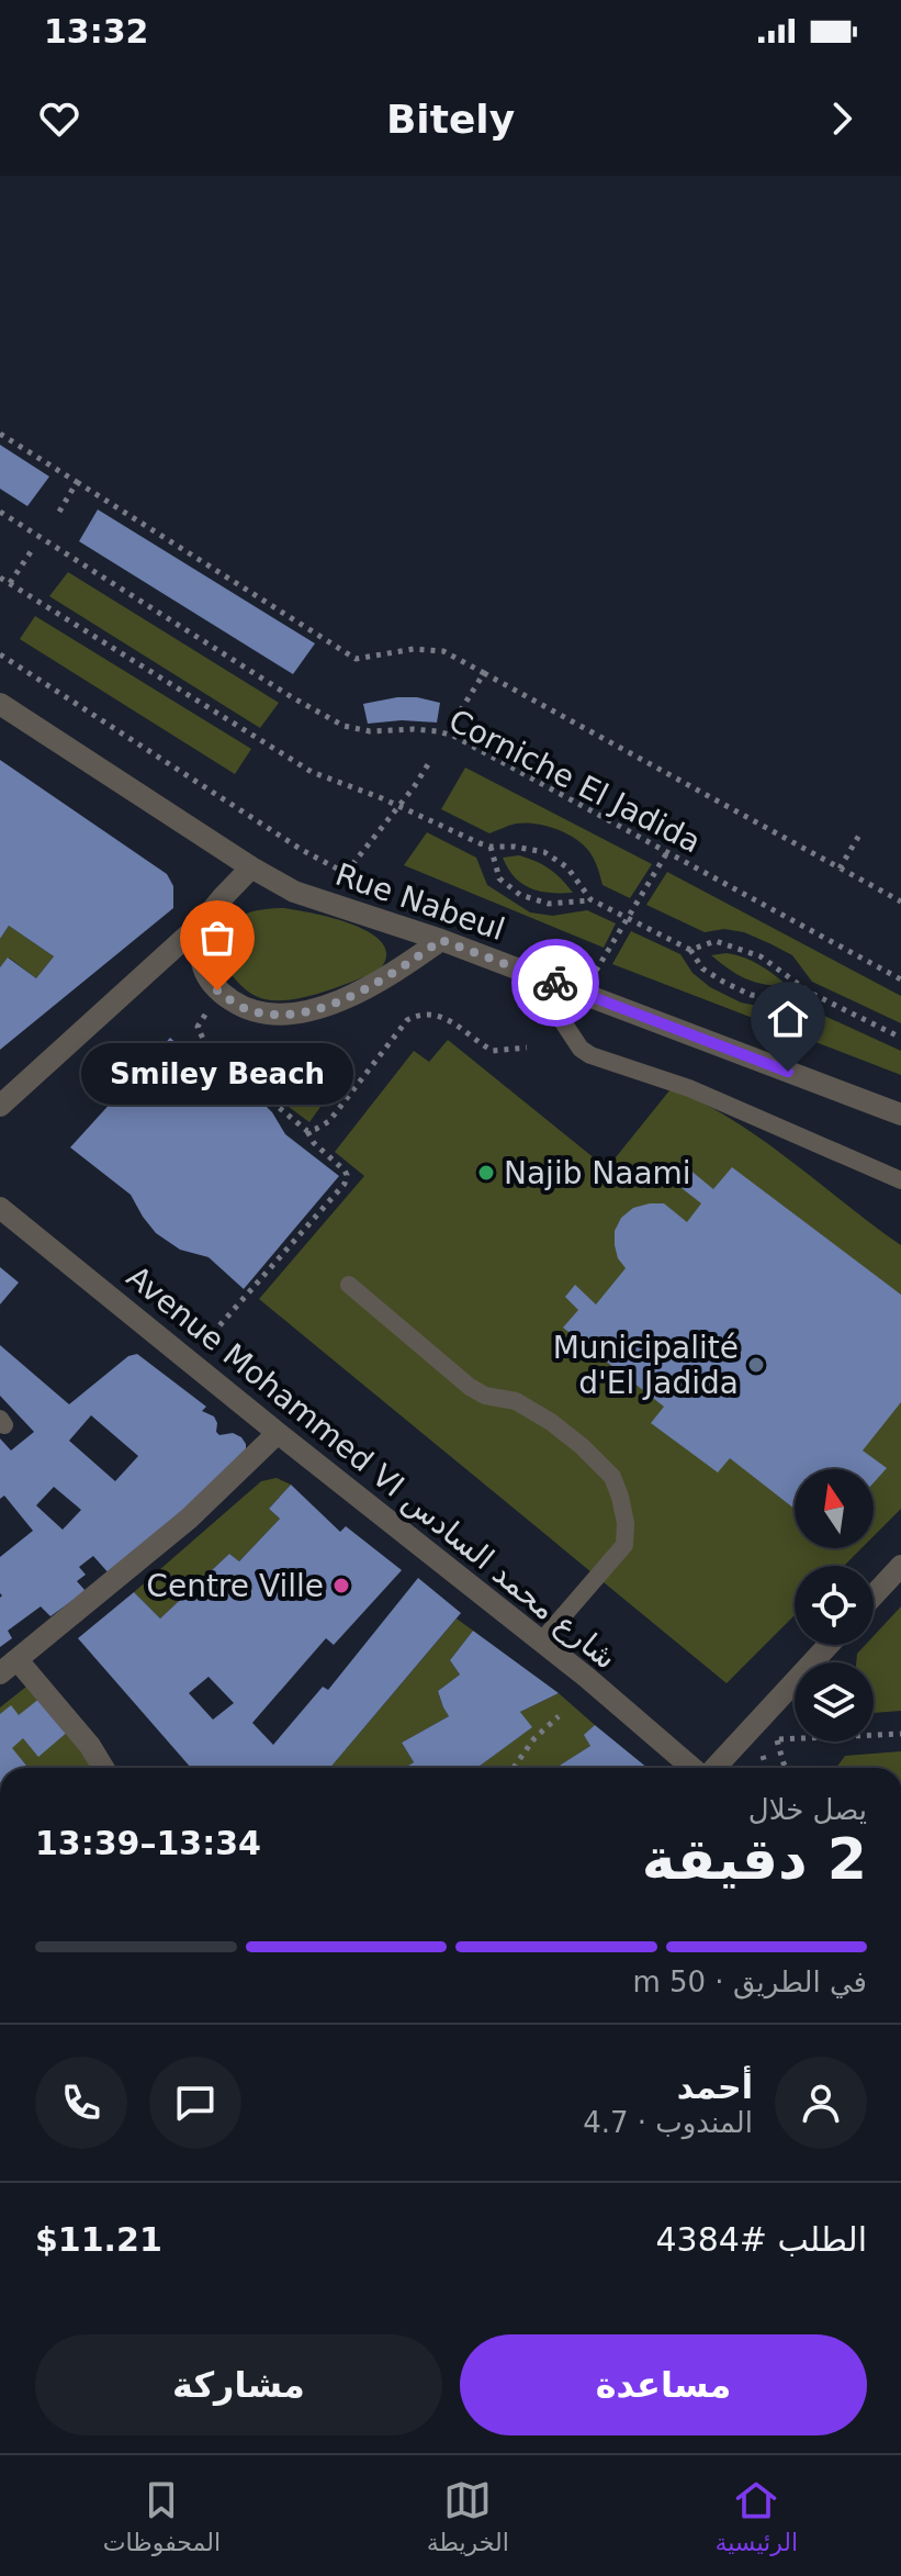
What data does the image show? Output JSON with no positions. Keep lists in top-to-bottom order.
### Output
{
  "streets": {
    "street": ["Rue Nabeul", "Avenue Mohammed VI شارع محمد السادس"],
    "path": ["Corniche El Jadida"]
  },
  "places": [
    "Smiley Beach",
    "Najib Naami",
    "Municipalité d'El Jadida",
    "Centre Ville"
  ],
  "north": "top",
  "page": {
    "status": "13:32",
    "header": "Bitely",
    "bubble": "Smiley Beach",
    "heading": ["2 دقيقة", "يصل خلال", "13:34–13:39"],
    "panel": [
      "أحمد",
      "المندوب · 4.7",
      "الطلب #4384",
      "$11.21"
    ],
    "bar": "في الطريق · 50 m",
    "buttons": ["مساعدة", "مشاركة"],
    "tabs": ["الرئيسية", "الخريطة", "المحفوظات"]
  }
}
